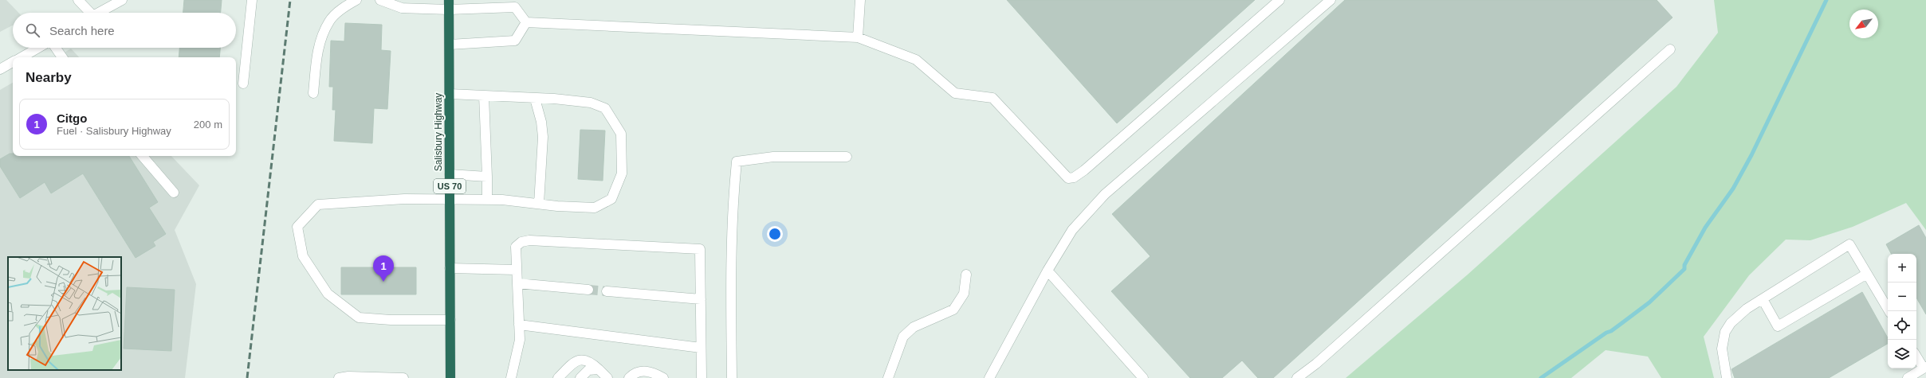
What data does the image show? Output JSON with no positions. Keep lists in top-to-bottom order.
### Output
{
  "streets": {
    "highway": ["Salisbury Highway", "US 70"]
  },
  "north": "bottom left",
  "page": {
    "search": "Search here",
    "heading": "Nearby",
    "list": [
      {
        "mark": "1",
        "name": "Citgo",
        "note": "Fuel · Salisbury Highway",
        "value": "200 m"
      }
    ],
    "map_buttons": ["+", "−"],
    "pins": "1"
  }
}
